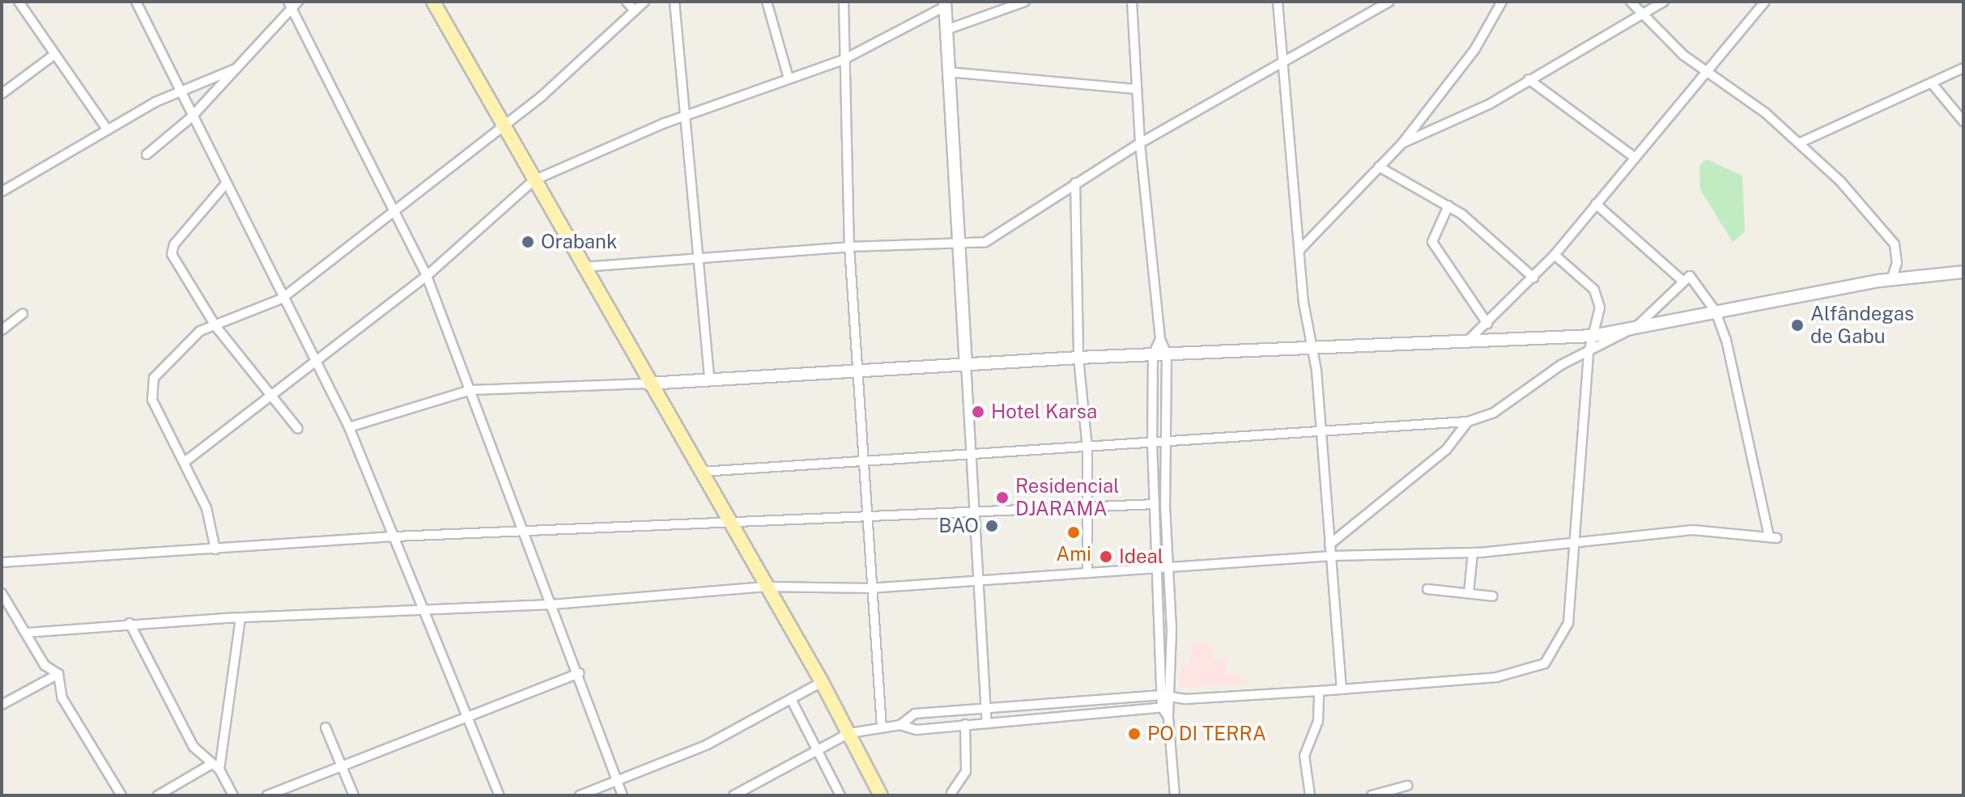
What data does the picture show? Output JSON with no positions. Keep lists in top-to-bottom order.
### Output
{
  "places": [
    "Orabank",
    "Alfândegas de Gabu",
    "Hotel Karsa",
    "Residencial DJARAMA",
    "BAO",
    "Ami",
    "Ideal",
    "PO DI TERRA"
  ]
}
